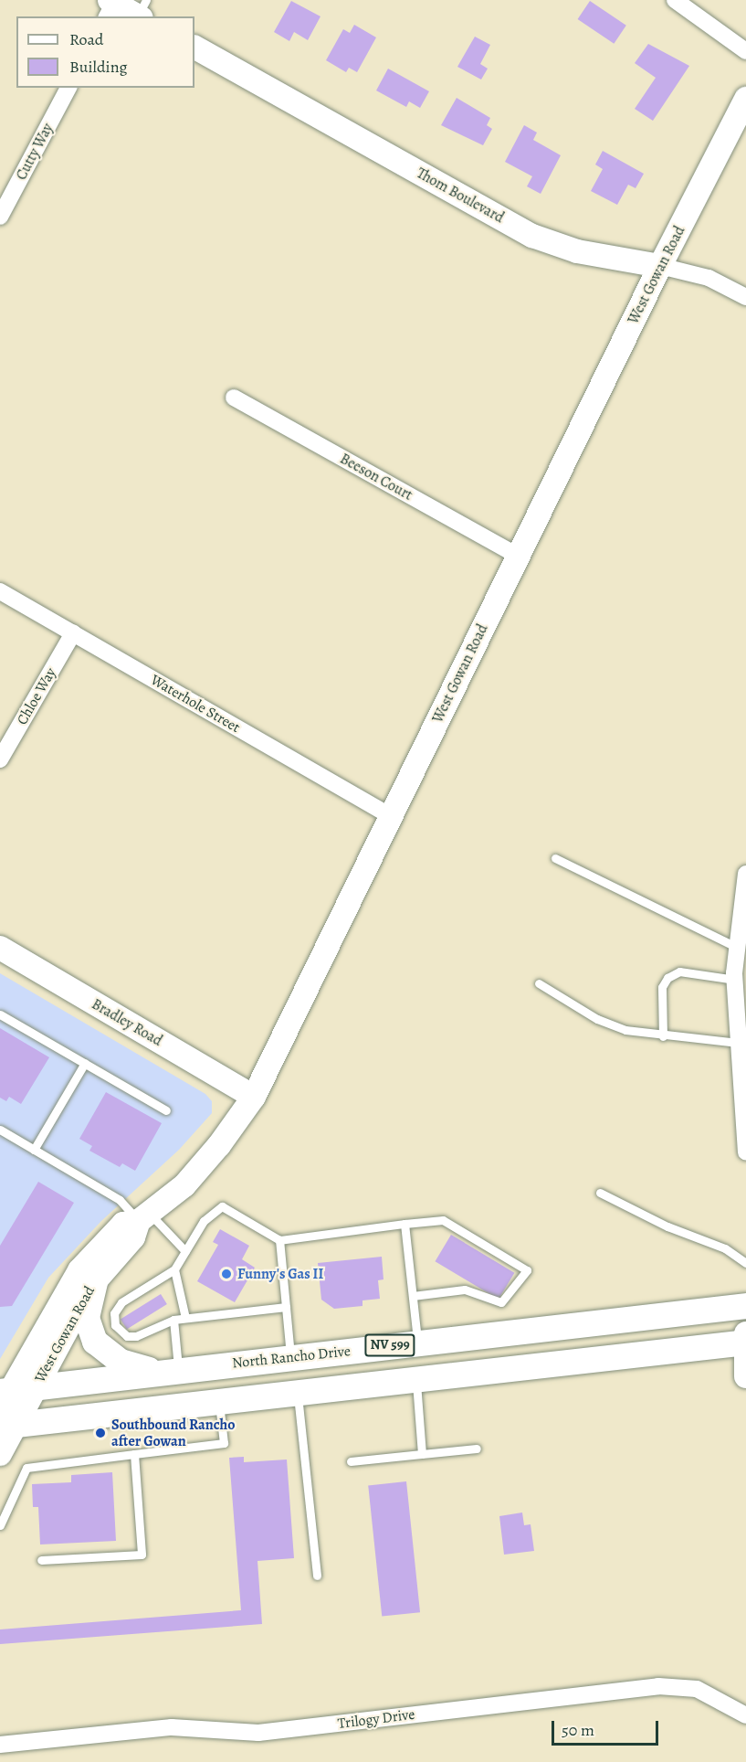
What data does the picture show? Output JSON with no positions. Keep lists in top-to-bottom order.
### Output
{
  "streets": {
    "main road": ["NV 599", "North Rancho Drive"],
    "street": [
      "Cutty Way",
      "Thom Boulevard",
      "West Gowan Road",
      "Beeson Court",
      "Chloe Way",
      "Waterhole Street",
      "Bradley Road",
      "Trilogy Drive"
    ]
  },
  "crossings": [
    ["Thom Boulevard", "West Gowan Road"],
    ["West Gowan Road", "Beeson Court"],
    ["West Gowan Road", "Waterhole Street"],
    ["West Gowan Road", "Bradley Road"],
    ["West Gowan Road", "North Rancho Drive"],
    ["Chloe Way", "Waterhole Street"]
  ],
  "places": ["Funny's Gas II", "Southbound Rancho after Gowan"],
  "legend": ["Road", "Building"],
  "scale_bar": "50 m"
}
